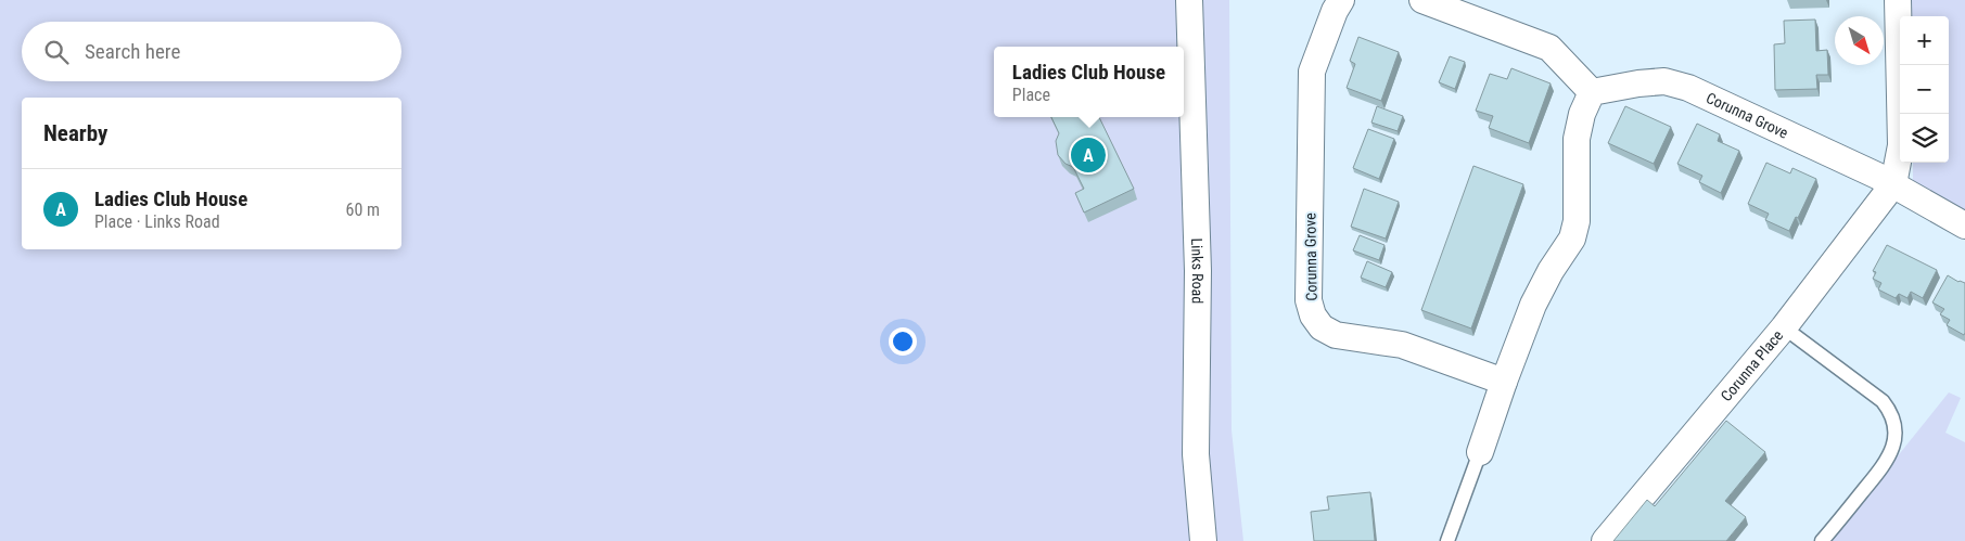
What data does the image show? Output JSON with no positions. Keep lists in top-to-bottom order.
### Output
{
  "streets": {
    "street": ["Corunna Grove", "Links Road", "Corunna Place"]
  },
  "crossings": [
    ["Corunna Grove", "Corunna Place"]
  ],
  "north": "bottom right",
  "page": {
    "map_buttons": ["+", "−"],
    "search": "Search here",
    "popup": ["Ladies Club House", "Place"],
    "heading": "Nearby",
    "pins": "A",
    "list": [
      {
        "mark": "A",
        "name": "Ladies Club House",
        "note": "Place · Links Road",
        "value": "60 m"
      }
    ]
  }
}
